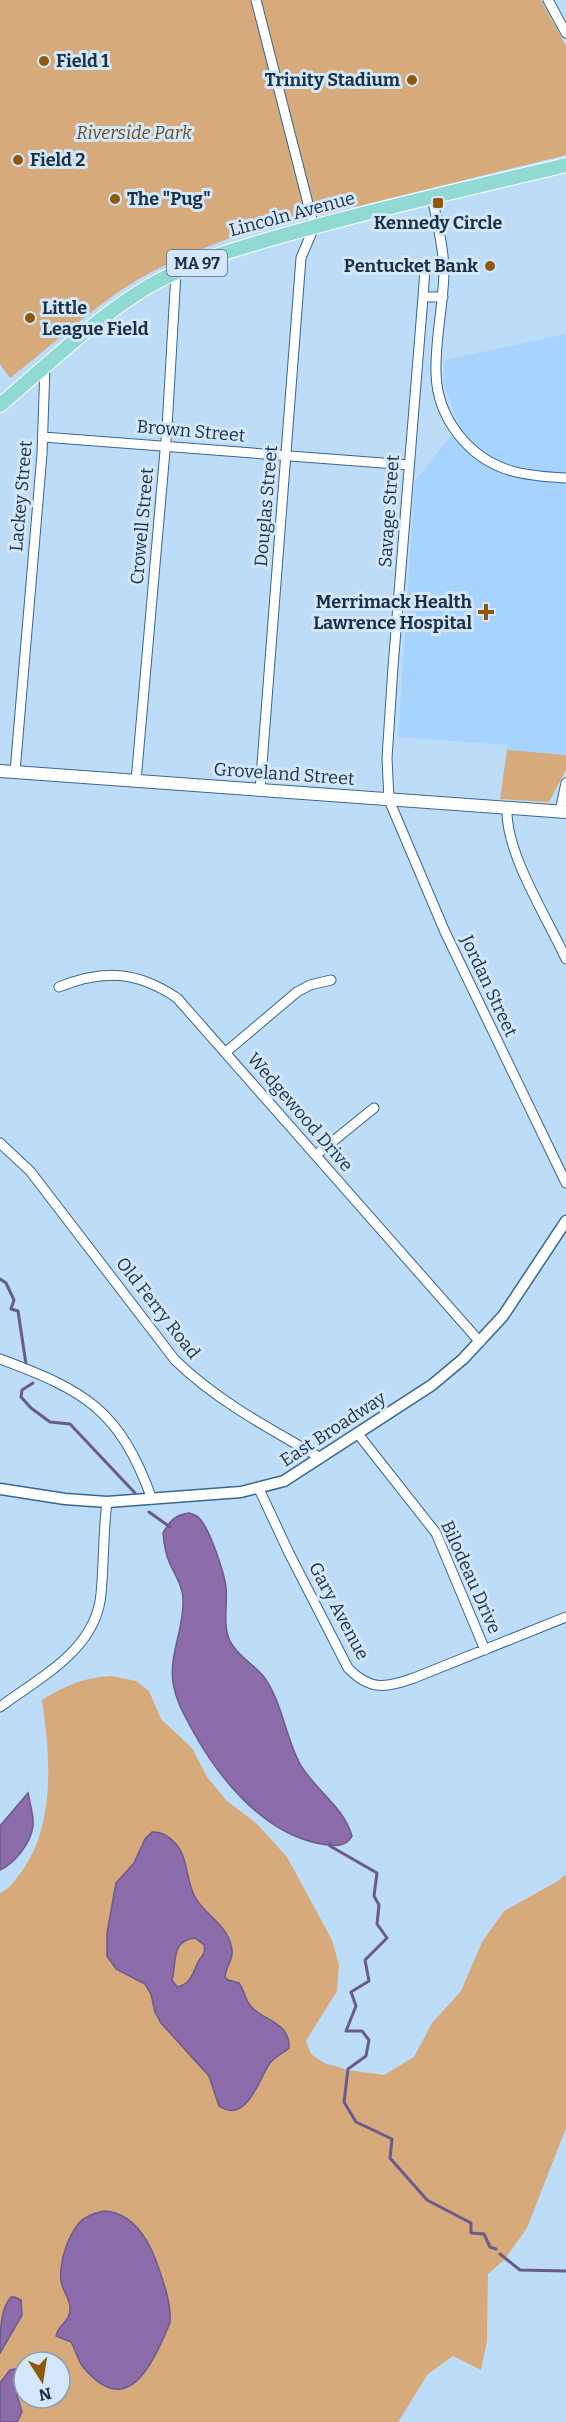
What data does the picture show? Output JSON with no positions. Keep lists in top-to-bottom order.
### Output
{
  "streets": {
    "main road": ["Lincoln Avenue", "MA 97", "Groveland Street"],
    "street": [
      "Brown Street",
      "Lackey Street",
      "Douglas Street",
      "Savage Street",
      "Crowell Street",
      "Jordan Street",
      "Wedgewood Drive",
      "Old Ferry Road",
      "East Broadway",
      "Bilodeau Drive",
      "Gary Avenue"
    ]
  },
  "crossings": [
    ["Lincoln Avenue", "Lackey Street"],
    ["Lincoln Avenue", "Douglas Street"],
    ["Lincoln Avenue", "Crowell Street"],
    ["Brown Street", "Lackey Street"],
    ["Brown Street", "Douglas Street"],
    ["Brown Street", "Savage Street"],
    ["Brown Street", "Crowell Street"],
    ["Lackey Street", "Groveland Street"],
    ["Douglas Street", "Groveland Street"],
    ["Savage Street", "Groveland Street"],
    ["Savage Street", "Jordan Street"],
    ["Crowell Street", "Groveland Street"],
    ["Groveland Street", "Jordan Street"],
    ["Wedgewood Drive", "East Broadway"],
    ["Old Ferry Road", "East Broadway"],
    ["East Broadway", "Bilodeau Drive"],
    ["East Broadway", "Gary Avenue"],
    ["Bilodeau Drive", "Gary Avenue"]
  ],
  "parks": ["Riverside Park"],
  "places": {
    "other": [
      "Field 1",
      "Trinity Stadium",
      "Field 2",
      "The \"Pug\"",
      "Pentucket Bank",
      "Little League Field"
    ],
    "transit": ["Kennedy Circle"],
    "health": ["Merrimack Health Lawrence Hospital"]
  },
  "north": "bottom"
}
